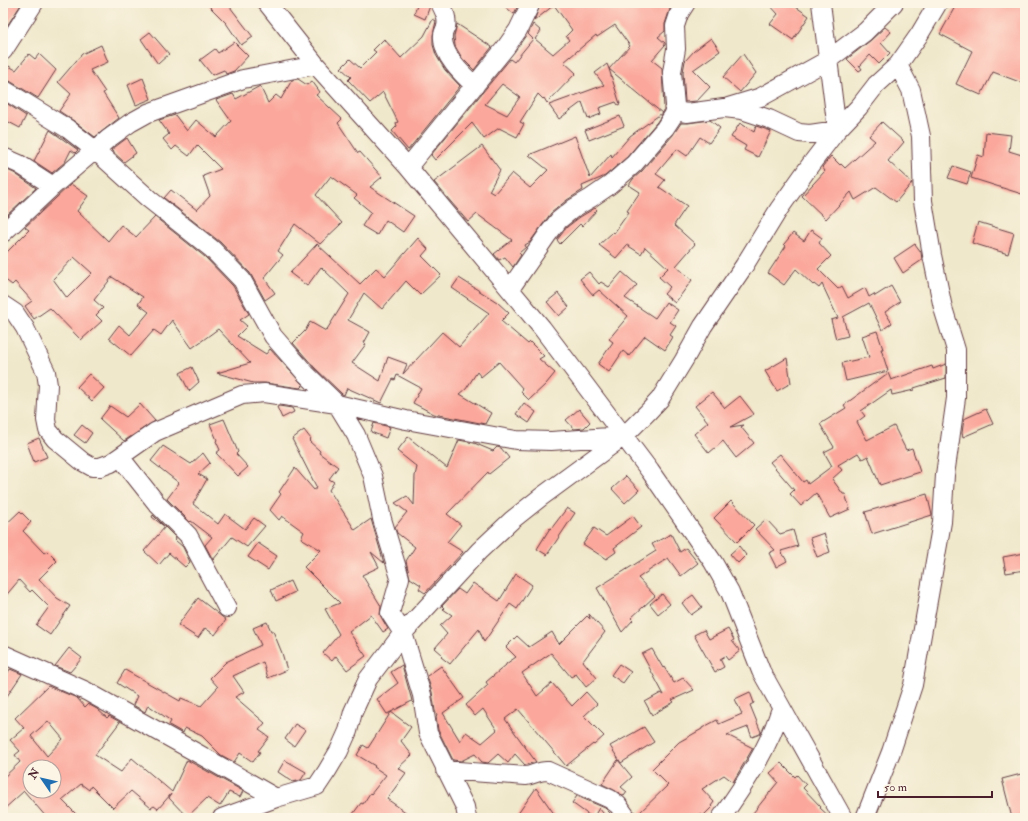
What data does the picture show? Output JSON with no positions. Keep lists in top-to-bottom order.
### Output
{
  "scale_bar": "50 m",
  "north": "top left"
}
